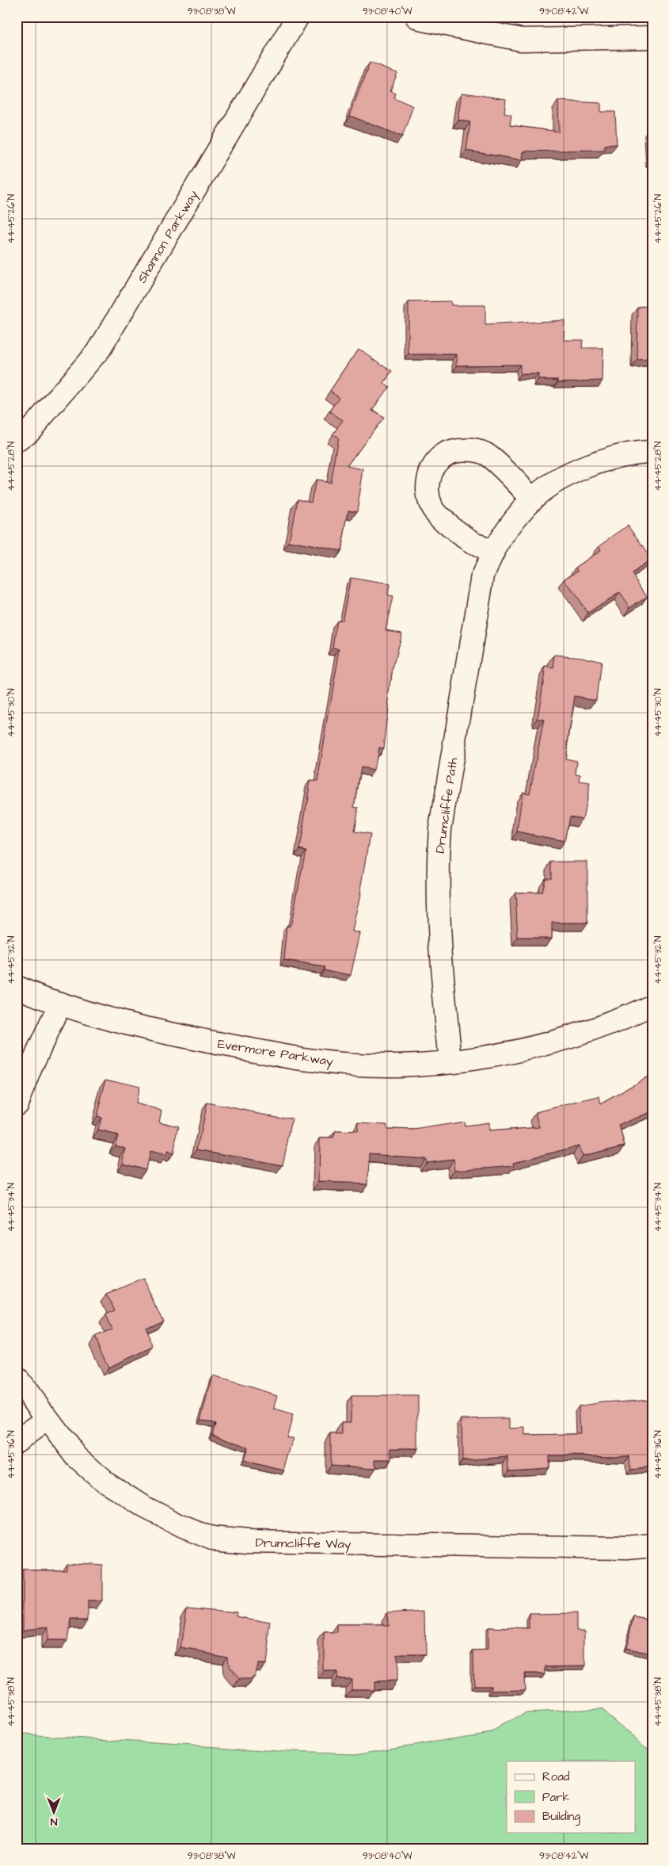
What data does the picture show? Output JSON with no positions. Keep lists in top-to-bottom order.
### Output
{
  "streets": {
    "street": [
      "Shannon Parkway",
      "Drumcliffe Path",
      "Evermore Parkway",
      "Drumcliffe Way"
    ]
  },
  "crossings": [
    ["Drumcliffe Path", "Evermore Parkway"]
  ],
  "legend": ["Road", "Park", "Building"],
  "north": "bottom",
  "coordinates": [
    "93°08'38\"W",
    "93°08'40\"W",
    "93°08'42\"W",
    "44°45'26\"N",
    "44°45'28\"N",
    "44°45'30\"N",
    "44°45'32\"N",
    "44°45'34\"N",
    "44°45'36\"N",
    "44°45'38\"N"
  ]
}
